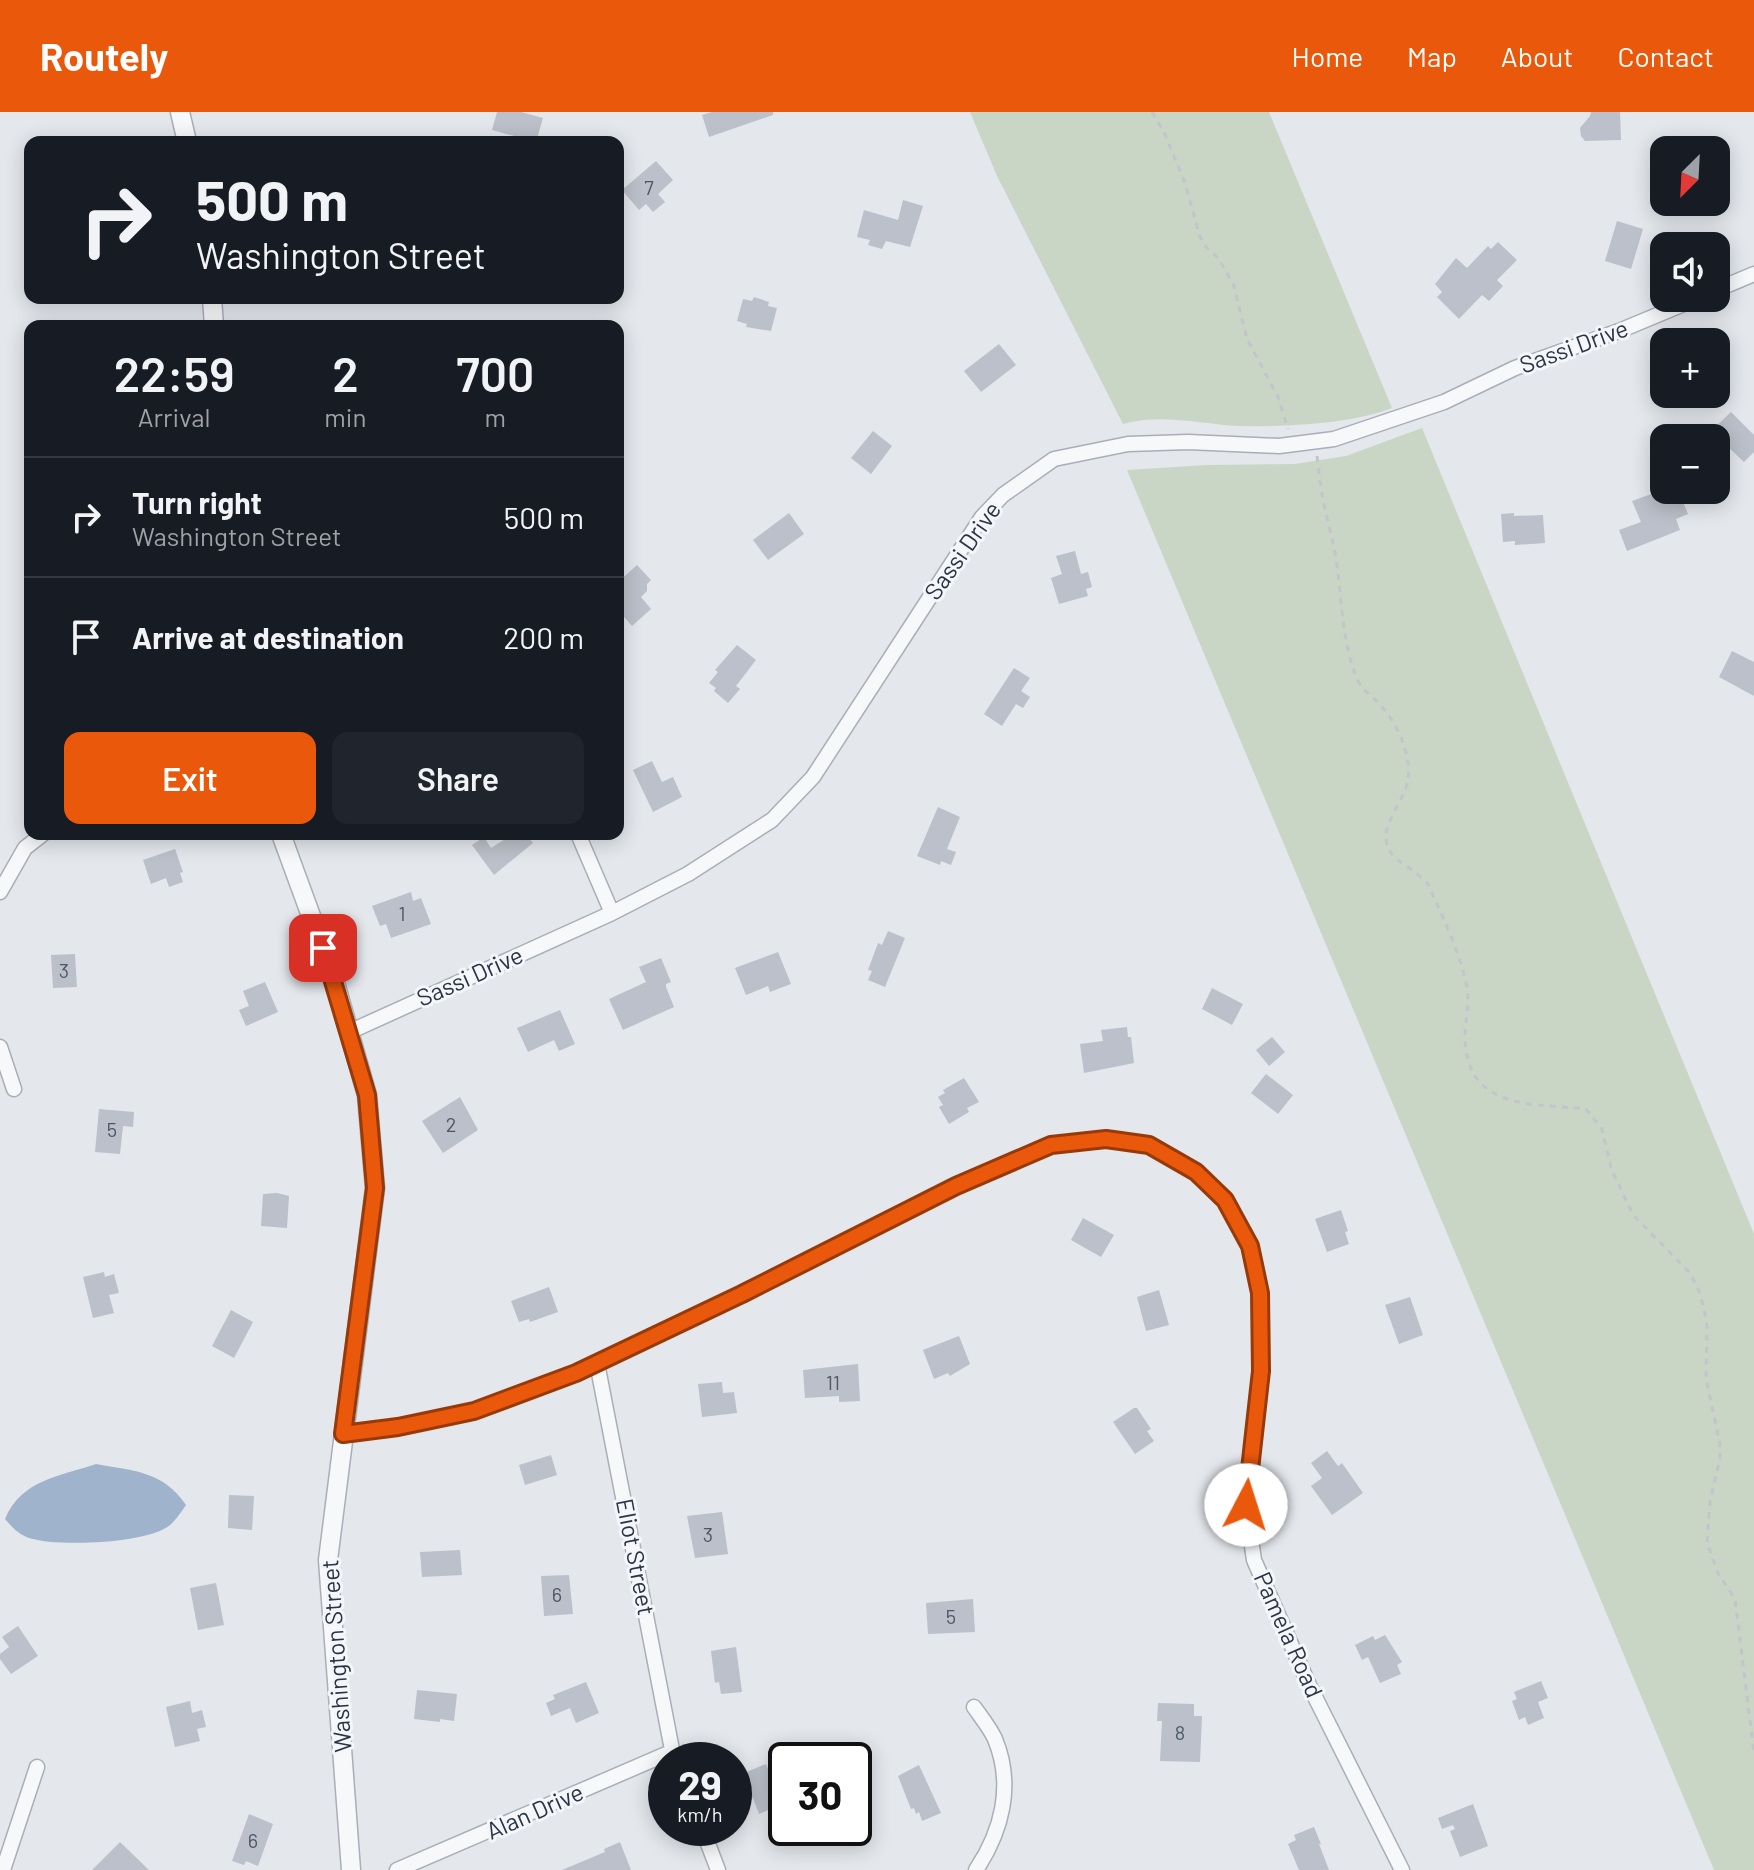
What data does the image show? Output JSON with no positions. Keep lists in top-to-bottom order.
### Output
{
  "streets": {
    "street": [
      "Sassi Drive",
      "Eliot Street",
      "Pamela Road",
      "Washington Street",
      "Alan Drive"
    ]
  },
  "crossings": [
    ["Sassi Drive", "Washington Street"],
    ["Eliot Street", "Pamela Road"],
    ["Pamela Road", "Washington Street"]
  ],
  "house_numbers": [
    "7",
    "1",
    "3",
    "2",
    "5",
    "11",
    "3",
    "6",
    "5",
    "8",
    "6"
  ],
  "north": "bottom left",
  "page": {
    "header": "Routely",
    "nav": [
      "Home",
      "Map",
      "About",
      "Contact"
    ],
    "map_buttons": ["+", "−"],
    "turn": ["500 m", "Washington Street"],
    "eta": [
      "22:59",
      "Arrival",
      "2",
      "min",
      "700",
      "m"
    ],
    "list": [
      {
        "name": "Turn right",
        "note": "Washington Street",
        "value": "500 m"
      },
      {
        "name": "Arrive at destination",
        "value": "200 m"
      }
    ],
    "buttons": ["Exit", "Share"],
    "speed": "29 km/h",
    "limit": "30"
  }
}
